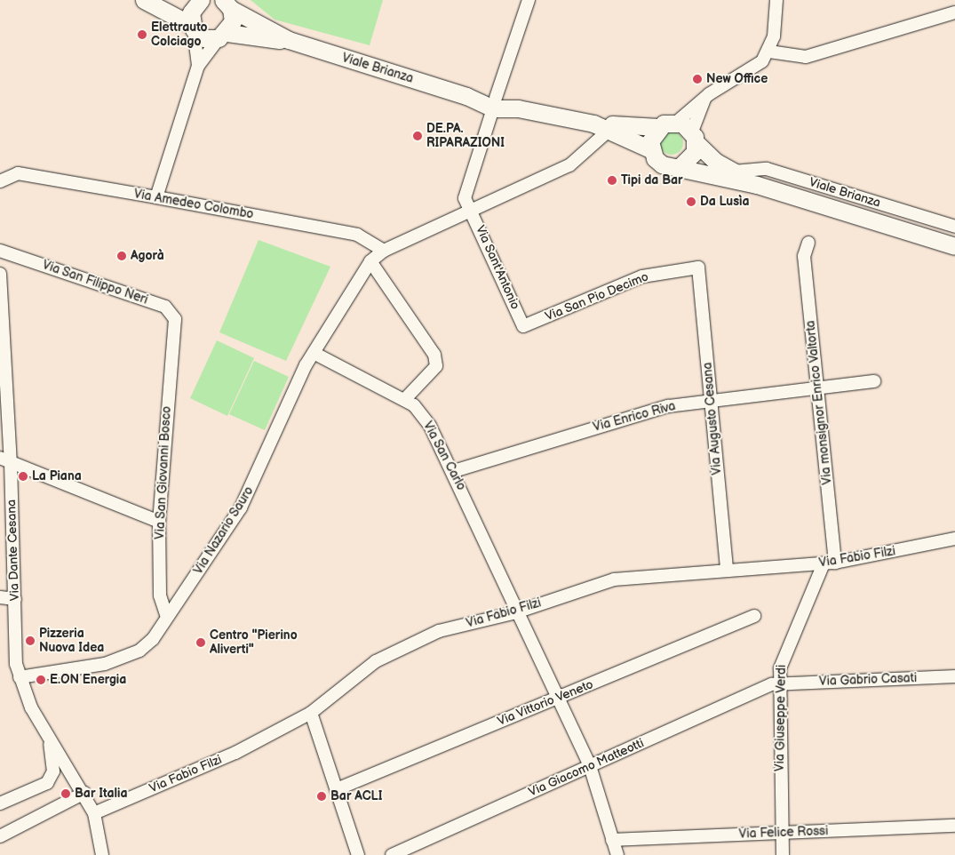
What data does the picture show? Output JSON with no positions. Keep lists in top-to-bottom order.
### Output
{
  "streets": {
    "main road": ["Viale Brianza"],
    "street": [
      "Via Amedeo Colombo",
      "Via Sant'Antonio",
      "Via San Filippo Neri",
      "Via San Pio Decimo",
      "Via monsignor Enrico Valtorta",
      "Via Enrico Riva",
      "Via Augusto Cesana",
      "Via San Carlo",
      "Via San Giovanni Bosco",
      "Via Nazario Sauro",
      "Via Dante Cesana",
      "Via Fabio Filzi",
      "Via Gabrio Casati",
      "Via Vittorio Veneto",
      "Via Giuseppe Verdi",
      "Via Giacomo Matteotti",
      "Via Felice Rossi"
    ]
  },
  "crossings": [
    ["Viale Brianza", "Via Sant'Antonio"],
    ["Via Amedeo Colombo", "Via Nazario Sauro"],
    ["Via Sant'Antonio", "Via San Pio Decimo"],
    ["Via Sant'Antonio", "Via Nazario Sauro"],
    ["Via San Filippo Neri", "Via San Giovanni Bosco"],
    ["Via San Pio Decimo", "Via Augusto Cesana"],
    ["Via monsignor Enrico Valtorta", "Via Enrico Riva"],
    ["Via monsignor Enrico Valtorta", "Via Fabio Filzi"],
    ["Via monsignor Enrico Valtorta", "Via Giuseppe Verdi"],
    ["Via Enrico Riva", "Via Augusto Cesana"],
    ["Via Enrico Riva", "Via San Carlo"],
    ["Via Augusto Cesana", "Via Fabio Filzi"],
    ["Via San Carlo", "Via Nazario Sauro"],
    ["Via San Carlo", "Via Fabio Filzi"],
    ["Via San Carlo", "Via Vittorio Veneto"],
    ["Via San Carlo", "Via Giacomo Matteotti"],
    ["Via San Carlo", "Via Felice Rossi"],
    ["Via San Giovanni Bosco", "Via Nazario Sauro"],
    ["Via Nazario Sauro", "Via Dante Cesana"],
    ["Via Dante Cesana", "Via Fabio Filzi"],
    ["Via Fabio Filzi", "Via Giuseppe Verdi"],
    ["Via Gabrio Casati", "Via Giuseppe Verdi"],
    ["Via Gabrio Casati", "Via Giacomo Matteotti"],
    ["Via Giuseppe Verdi", "Via Giacomo Matteotti"],
    ["Via Giuseppe Verdi", "Via Felice Rossi"]
  ],
  "places": [
    "Elettrauto Colciago",
    "New Office",
    "DE.PA. RIPARAZIONI",
    "Tipi da Bar",
    "Da Lusìa",
    "Agorà",
    "La Piana",
    "Pizzeria Nuova Idea",
    "Centro \"Pierino Aliverti\"",
    "E.ON Energia",
    "Bar Italia",
    "Bar ACLI"
  ]
}
